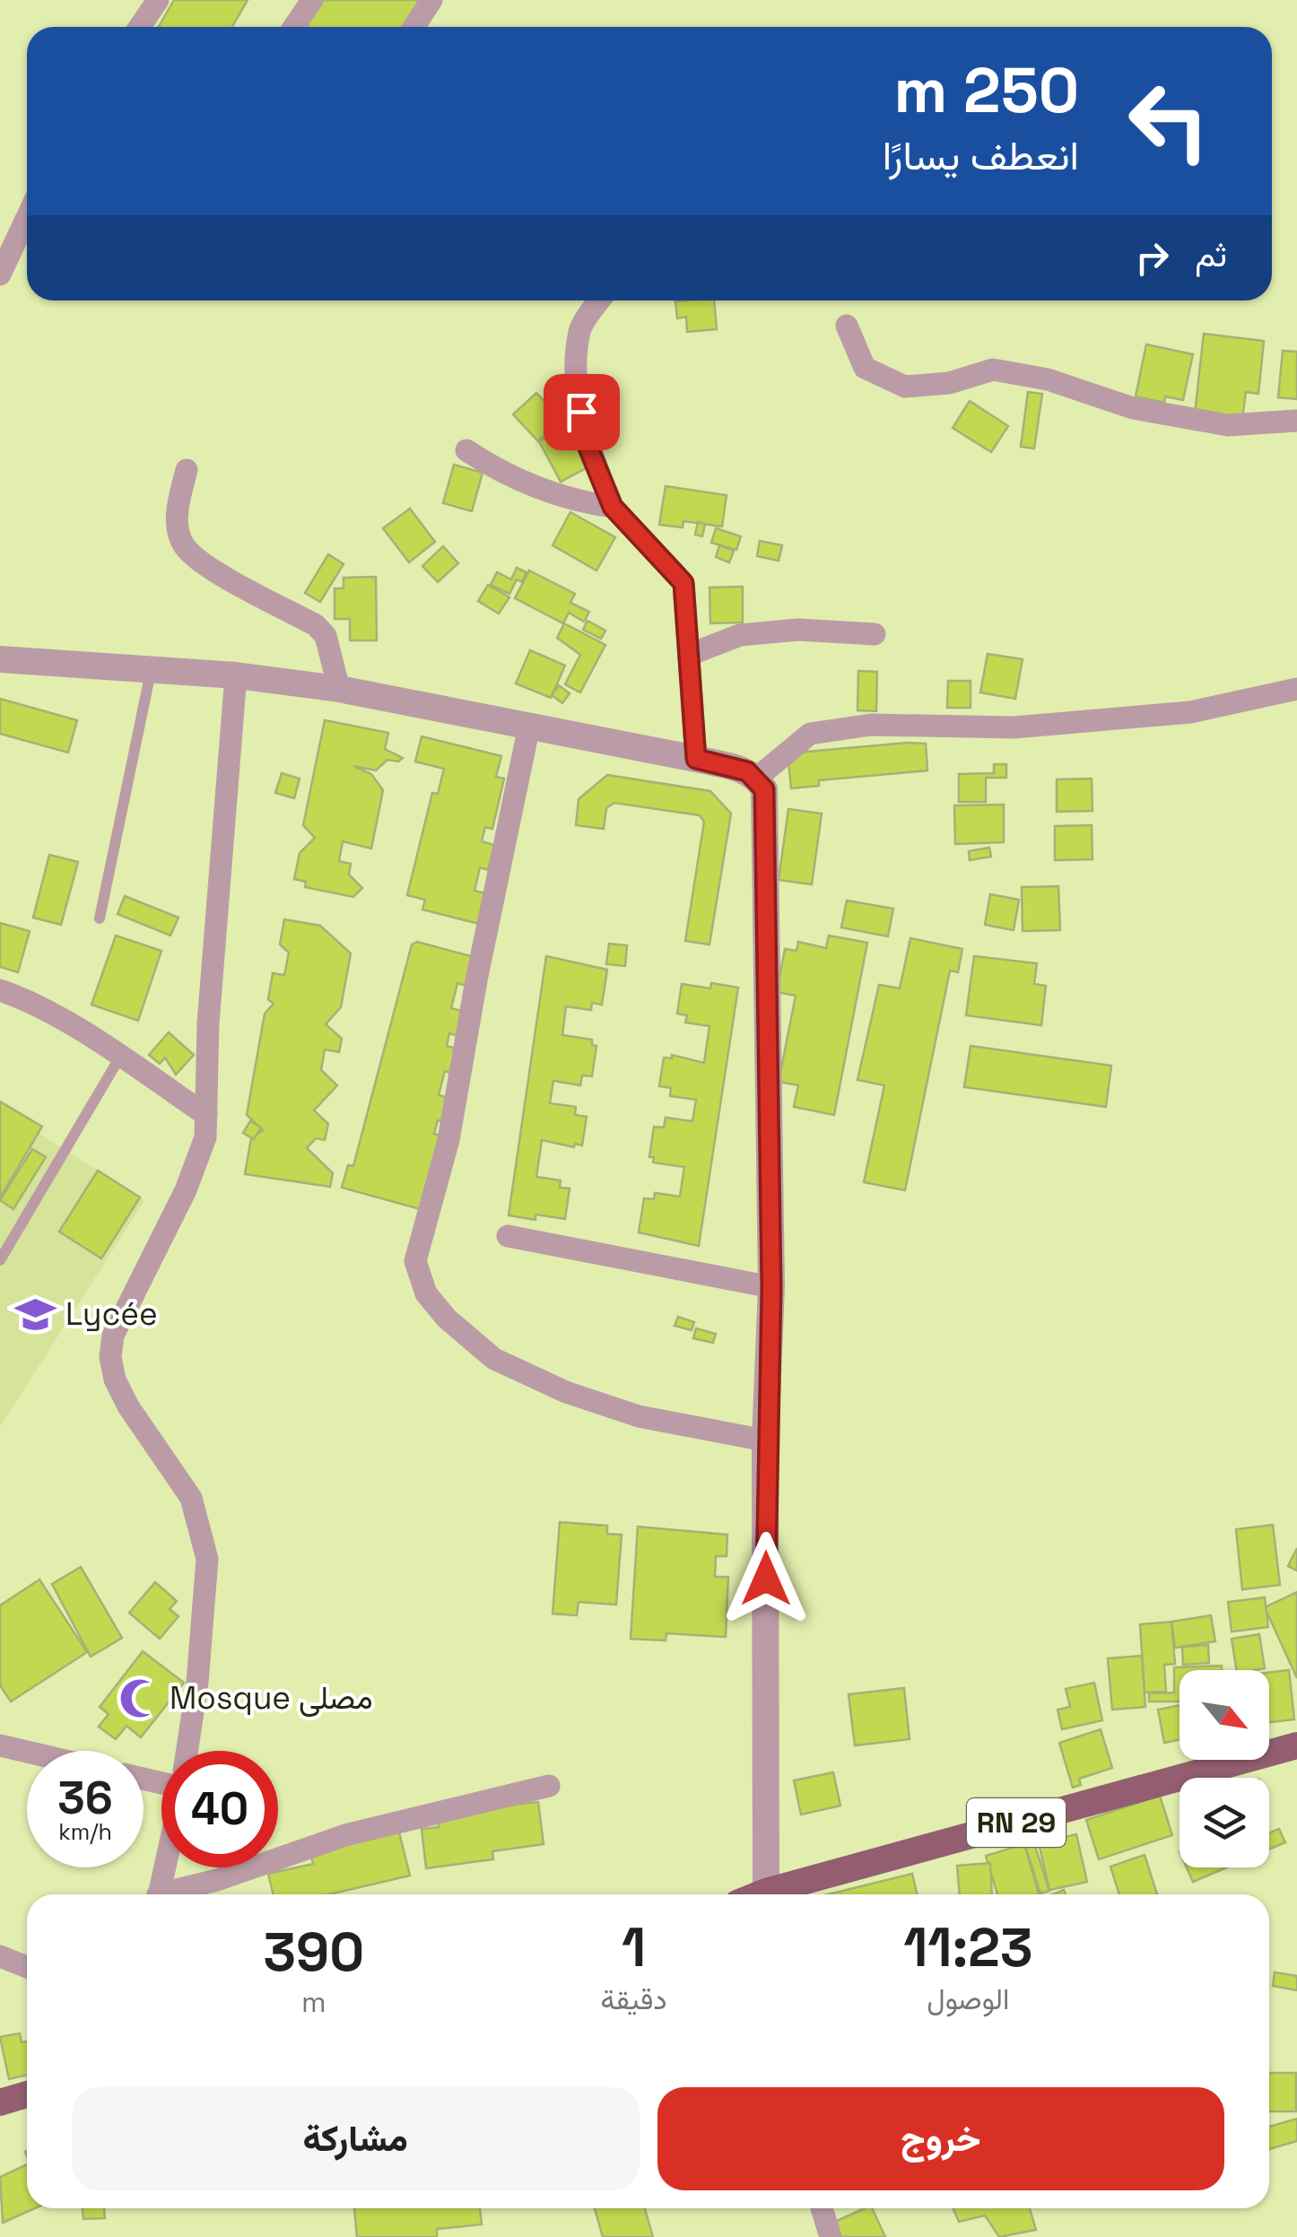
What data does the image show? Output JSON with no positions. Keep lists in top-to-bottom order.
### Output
{
  "streets": {
    "main road": ["RN 29"]
  },
  "places": {
    "school or university": ["Lycée"],
    "mosque": ["Mosque مصلى"]
  },
  "north": "bottom right",
  "page": {
    "turn": ["250 m", "انعطف يسارًا"],
    "then": "ثم",
    "speed": "36 km/h",
    "limit": "40",
    "eta": [
      "11:23",
      "الوصول",
      "1",
      "دقيقة",
      "390",
      "m"
    ],
    "buttons": ["خروج", "مشاركة"]
  }
}
